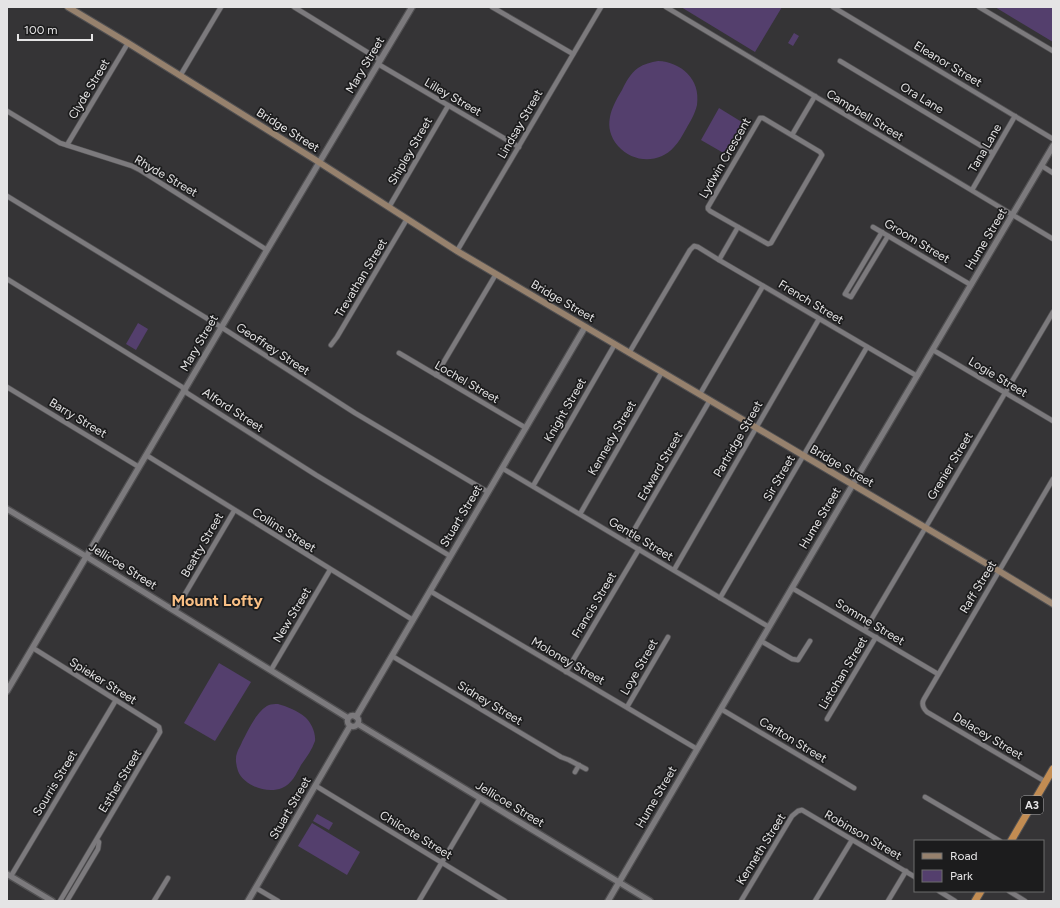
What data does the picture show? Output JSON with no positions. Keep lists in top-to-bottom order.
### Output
{
  "streets": {
    "highway": ["A3"],
    "main road": ["Bridge Street"],
    "street": [
      "Eleanor Street",
      "Mary Street",
      "Clyde Street",
      "Lilley Street",
      "Ora Lane",
      "Campbell Street",
      "Lindsay Street",
      "Tana Lane",
      "Shipley Street",
      "Lydwin Crescent",
      "Rhyde Street",
      "Hume Street",
      "Groom Street",
      "Trevathan Street",
      "French Street",
      "Geoffrey Street",
      "Logie Street",
      "Lochel Street",
      "Alford Street",
      "Knight Street",
      "Barry Street",
      "Kennedy Street",
      "Partridge Street",
      "Edward Street",
      "Grenier Street",
      "Sir Street",
      "Stuart Street",
      "Collins Street",
      "Gentle Street",
      "Beatty Street",
      "Jellicoe Street",
      "Raff Street",
      "Francis Street",
      "New Street",
      "Somme Street",
      "Moloney Street",
      "Loye Street",
      "Listohan Street",
      "Spieker Street",
      "Sidney Street",
      "Delacey Street",
      "Carlton Street",
      "Esther Street",
      "Sourris Street",
      "Chilcote Street",
      "Robinson Street",
      "Kenneth Street"
    ]
  },
  "crossings": [
    ["Eleanor Street", "Tana Lane"],
    ["Mary Street", "Lilley Street"],
    ["Mary Street", "Bridge Street"],
    ["Mary Street", "Rhyde Street"],
    ["Mary Street", "Geoffrey Street"],
    ["Mary Street", "Alford Street"],
    ["Mary Street", "Barry Street"],
    ["Mary Street", "Collins Street"],
    ["Mary Street", "Jellicoe Street"],
    ["Mary Street", "Spieker Street"],
    ["Clyde Street", "Bridge Street"],
    ["Clyde Street", "Rhyde Street"],
    ["Lilley Street", "Lindsay Street"],
    ["Lilley Street", "Shipley Street"],
    ["Ora Lane", "Tana Lane"],
    ["Campbell Street", "Tana Lane"],
    ["Campbell Street", "Hume Street"],
    ["Lindsay Street", "Bridge Street"],
    ["Bridge Street", "Shipley Street"],
    ["Bridge Street", "Hume Street"],
    ["Bridge Street", "Trevathan Street"],
    ["Bridge Street", "French Street"],
    ["Bridge Street", "Knight Street"],
    ["Bridge Street", "Kennedy Street"],
    ["Bridge Street", "Partridge Street"],
    ["Bridge Street", "Edward Street"],
    ["Bridge Street", "Grenier Street"],
    ["Bridge Street", "Sir Street"],
    ["Bridge Street", "Stuart Street"],
    ["Bridge Street", "Raff Street"],
    ["Hume Street", "Groom Street"],
    ["Hume Street", "French Street"],
    ["Hume Street", "Logie Street"],
    ["Hume Street", "Gentle Street"],
    ["Hume Street", "Jellicoe Street"],
    ["Hume Street", "Somme Street"],
    ["Hume Street", "Moloney Street"],
    ["Hume Street", "Carlton Street"],
    ["French Street", "Partridge Street"],
    ["French Street", "Sir Street"],
    ["Geoffrey Street", "Stuart Street"],
    ["Logie Street", "Grenier Street"],
    ["Lochel Street", "Stuart Street"],
    ["Alford Street", "Stuart Street"],
    ["Knight Street", "Gentle Street"],
    ["Kennedy Street", "Gentle Street"],
    ["Partridge Street", "Gentle Street"],
    ["Edward Street", "Gentle Street"],
    ["Grenier Street", "Somme Street"],
    ["Sir Street", "Gentle Street"],
    ["Stuart Street", "Collins Street"],
    ["Stuart Street", "Gentle Street"],
    ["Stuart Street", "Jellicoe Street"],
    ["Stuart Street", "Moloney Street"],
    ["Stuart Street", "Sidney Street"],
    ["Stuart Street", "Chilcote Street"],
    ["Collins Street", "Beatty Street"],
    ["Collins Street", "New Street"],
    ["Gentle Street", "Francis Street"],
    ["Beatty Street", "Jellicoe Street"],
    ["Jellicoe Street", "New Street"],
    ["Raff Street", "Somme Street"],
    ["Raff Street", "Delacey Street"],
    ["Francis Street", "Moloney Street"],
    ["Somme Street", "Listohan Street"],
    ["Moloney Street", "Loye Street"],
    ["Spieker Street", "Esther Street"],
    ["Spieker Street", "Sourris Street"],
    ["Delacey Street", "A3"],
    ["Robinson Street", "Kenneth Street"]
  ],
  "districts": ["Mount Lofty"],
  "legend": ["Road", "Park"],
  "scale_bar": "100 m"
}
